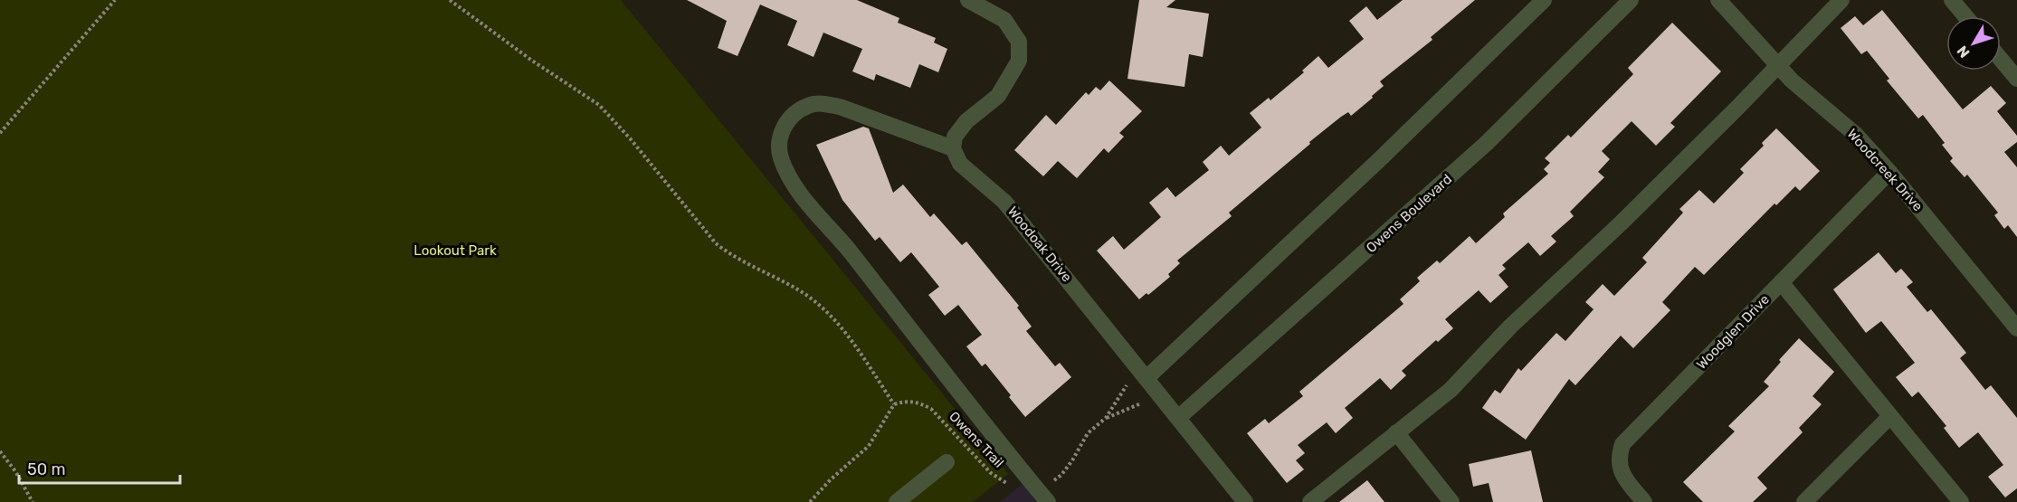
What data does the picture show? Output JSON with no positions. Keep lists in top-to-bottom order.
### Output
{
  "streets": {
    "street": [
      "Woodcreek Drive",
      "Owens Boulevard",
      "Woodoak Drive",
      "Woodglen Drive"
    ],
    "path": ["Owens Trail"]
  },
  "crossings": [
    ["Woodcreek Drive", "Woodglen Drive"],
    ["Owens Boulevard", "Woodoak Drive"]
  ],
  "parks": ["Lookout Park"],
  "scale_bar": "50 m",
  "north": "bottom left"
}
